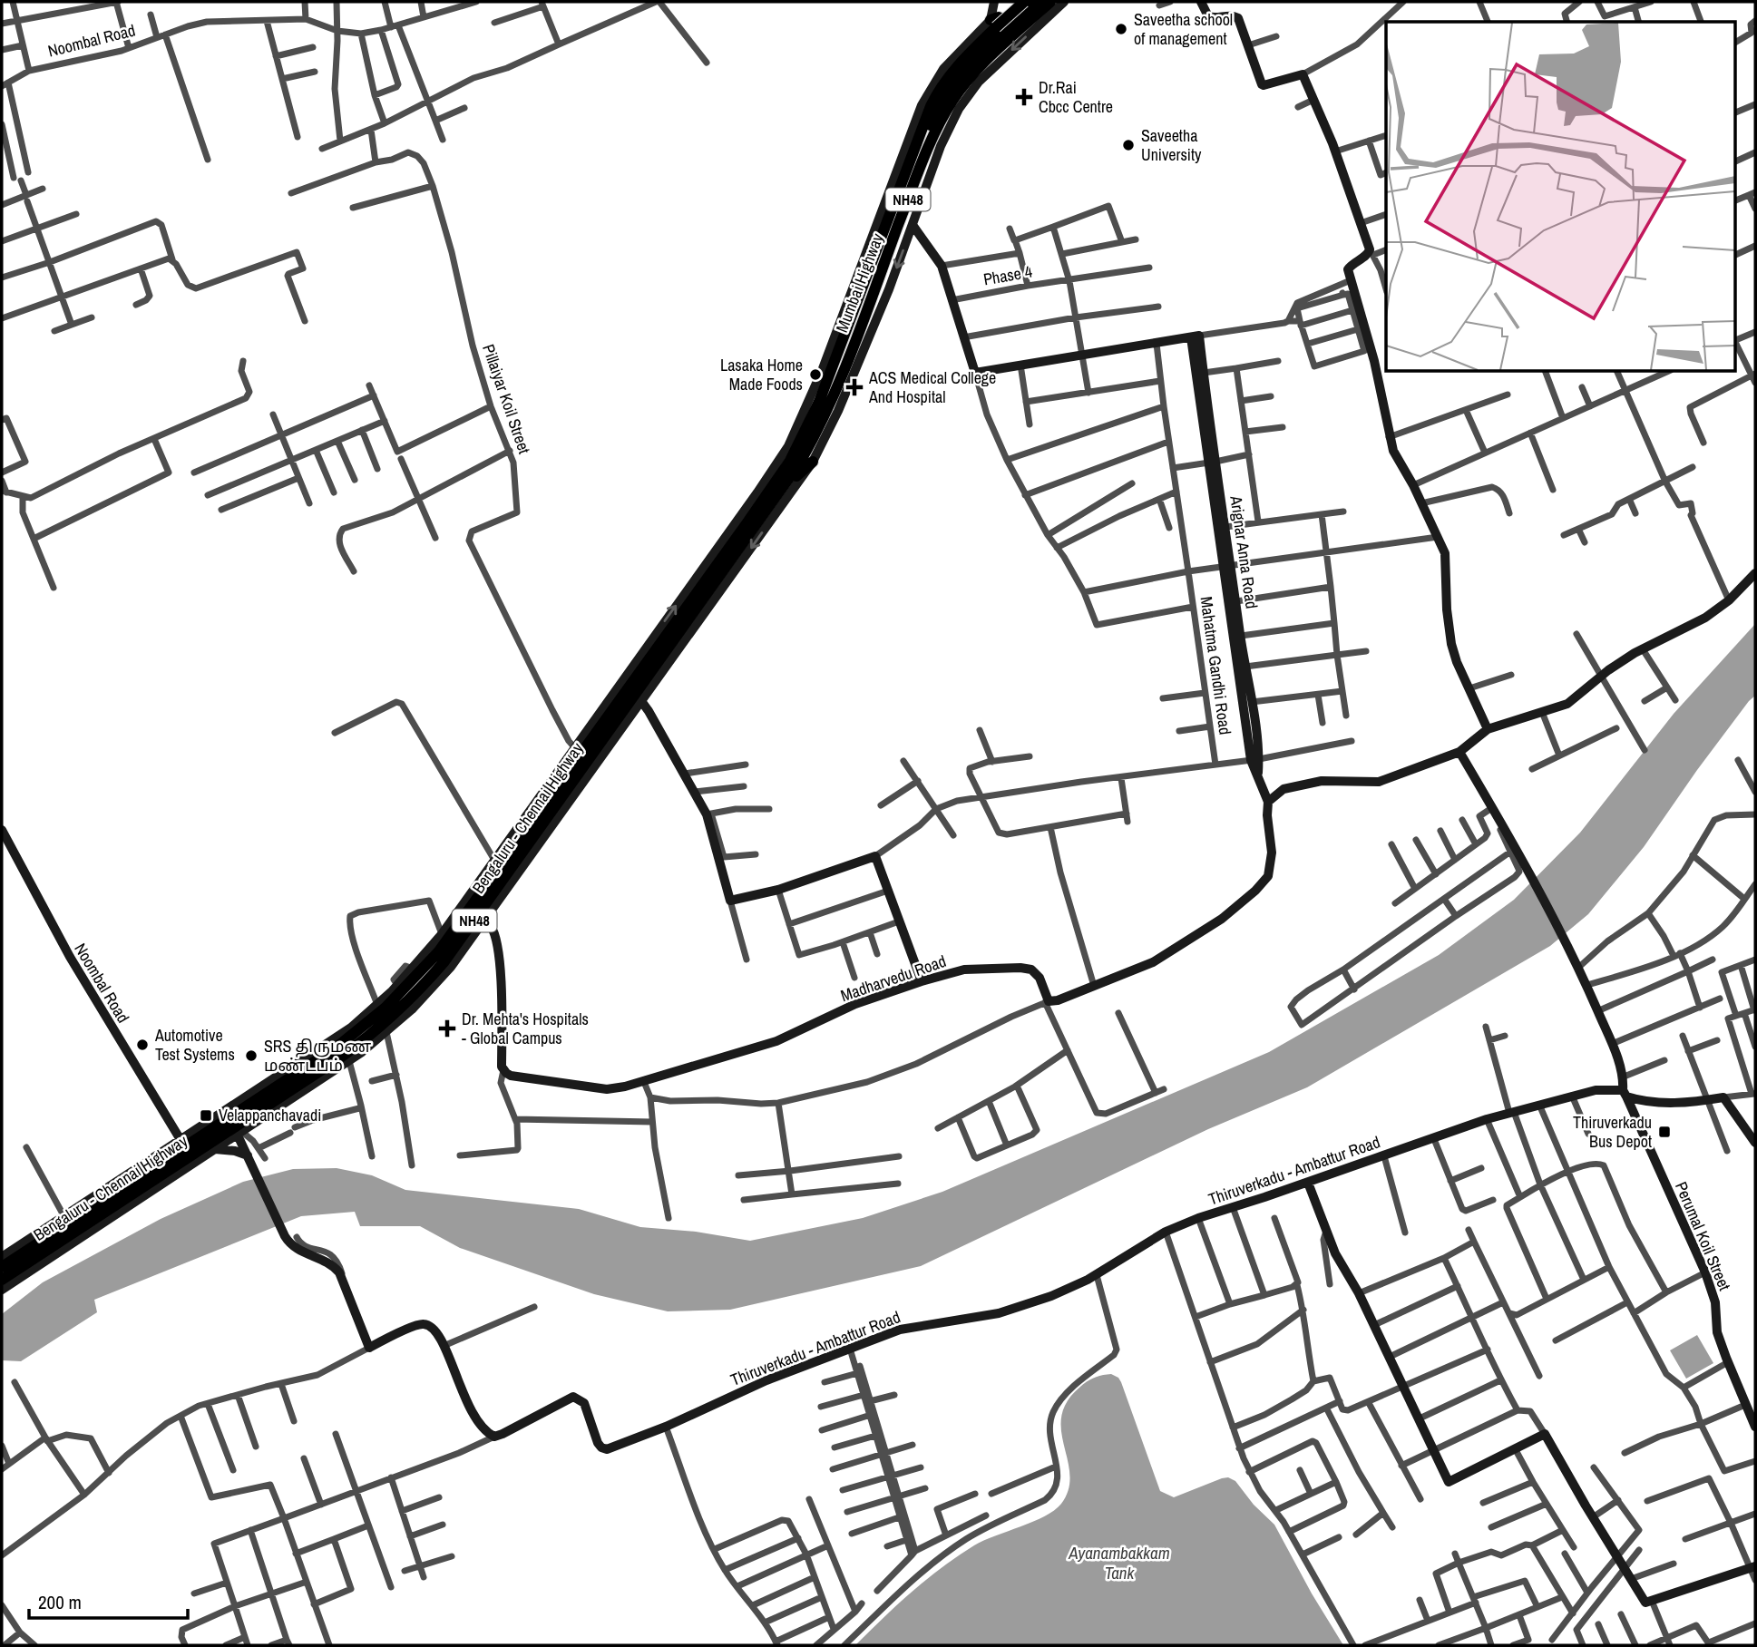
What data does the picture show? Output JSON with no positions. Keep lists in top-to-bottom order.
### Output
{
  "streets": {
    "highway": ["NH48", "Mumbai Highway", "Bengaluru - Chennai Highway"],
    "street": [
      "Noombal Road",
      "Phase 4",
      "Pillaiyar Koil Street",
      "Arignar Anna Road",
      "Mahatma Gandhi Road",
      "Madharvedu Road",
      "Thiruverkadu - Ambattur Road",
      "Perumal Koil Street"
    ]
  },
  "crossings": [
    ["Noombal Road", "Bengaluru - Chennai Highway"],
    ["NH48", "Mumbai Highway"],
    ["NH48", "Bengaluru - Chennai Highway"],
    ["Mumbai Highway", "Bengaluru - Chennai Highway"],
    ["Pillaiyar Koil Street", "Bengaluru - Chennai Highway"],
    ["Thiruverkadu - Ambattur Road", "Perumal Koil Street"]
  ],
  "water": ["Ayanambakkam Tank"],
  "places": {
    "other": [
      "Saveetha school of management",
      "Saveetha University",
      "Lasaka Home Made Foods",
      "Automotive Test Systems",
      "SRS திருமண மண்டபம்"
    ],
    "health": ["Dr.Rai Cbcc Centre", "ACS Medical College And Hospital", "Dr. Mehta's Hospitals - Global Campus"],
    "transit": ["Velappanchavadi", "Thiruverkadu Bus Depot"]
  },
  "scale_bar": "200 m"
}
